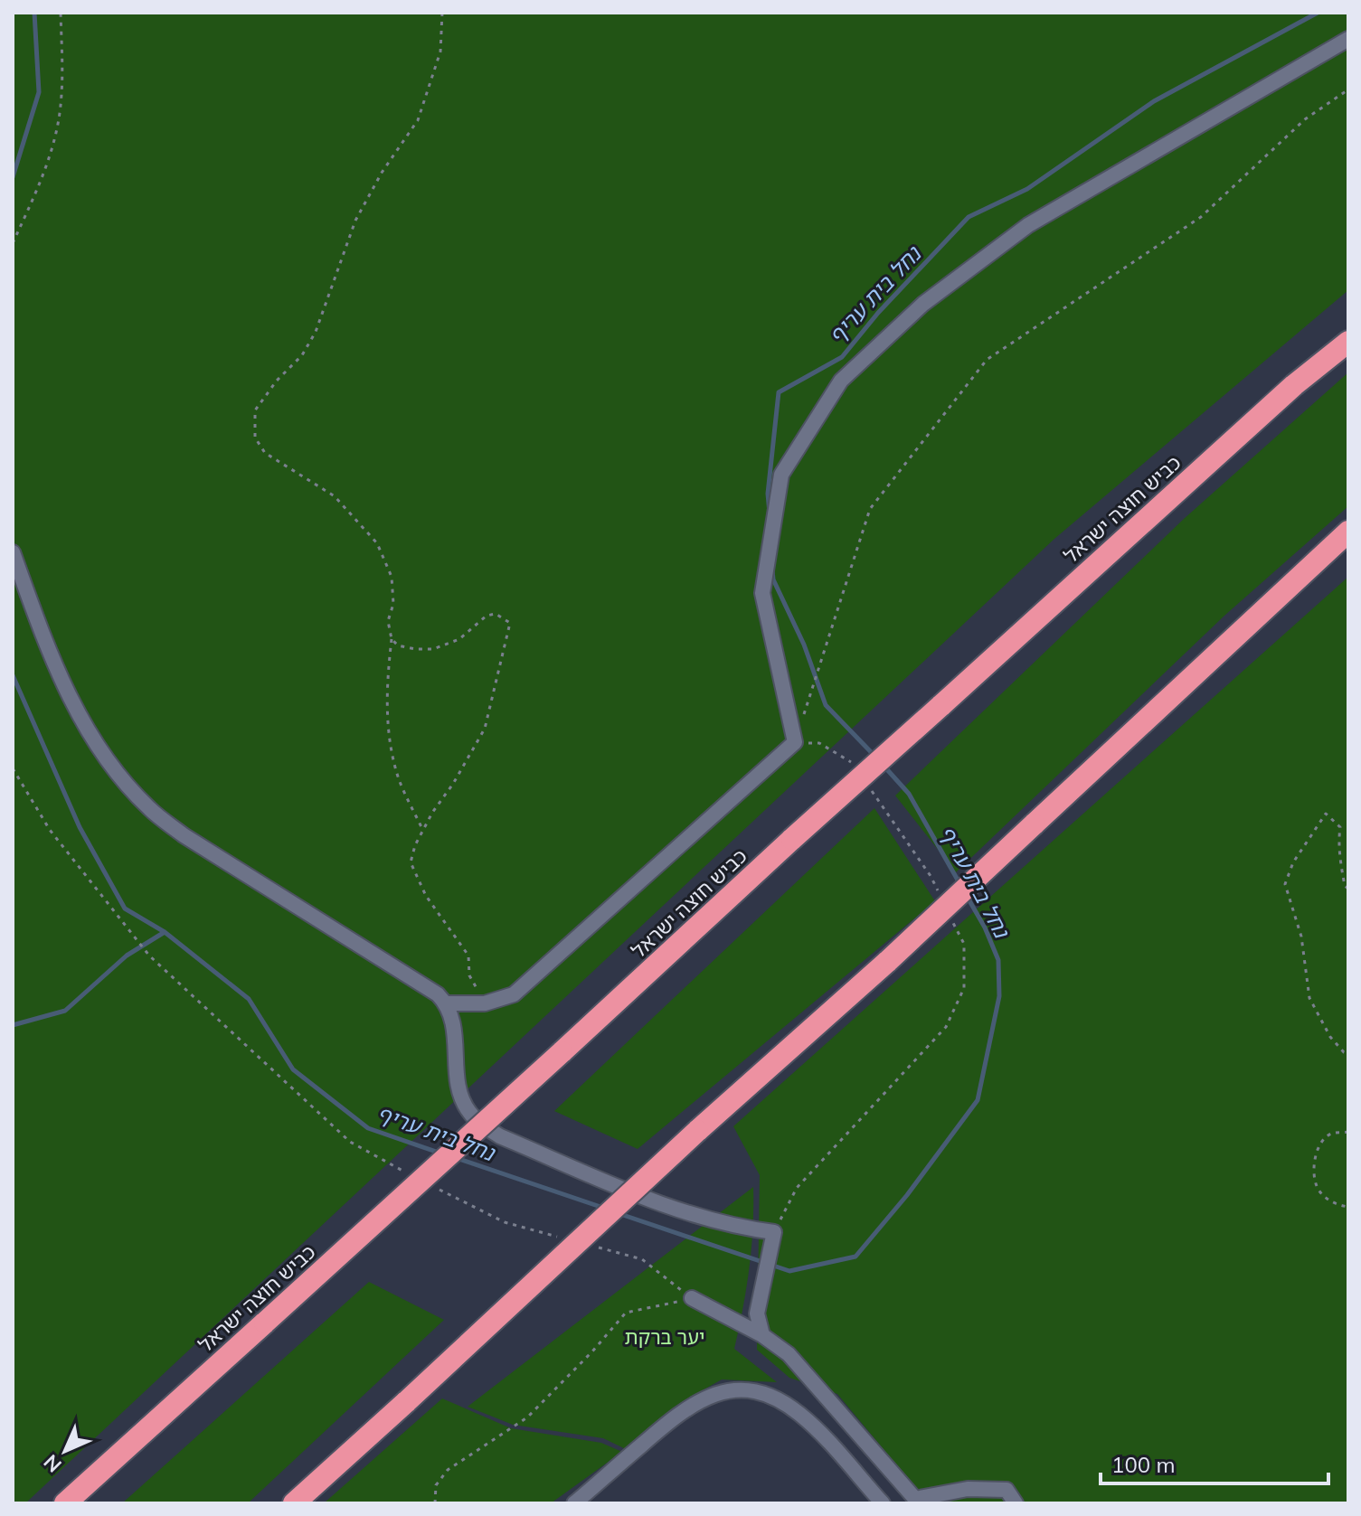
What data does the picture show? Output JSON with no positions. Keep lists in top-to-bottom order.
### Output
{
  "streets": {
    "highway": ["כביש חוצה ישראל"]
  },
  "water": ["נחל בית עריף"],
  "parks": ["יער ברקת"],
  "scale_bar": "100 m",
  "north": "bottom left"
}
